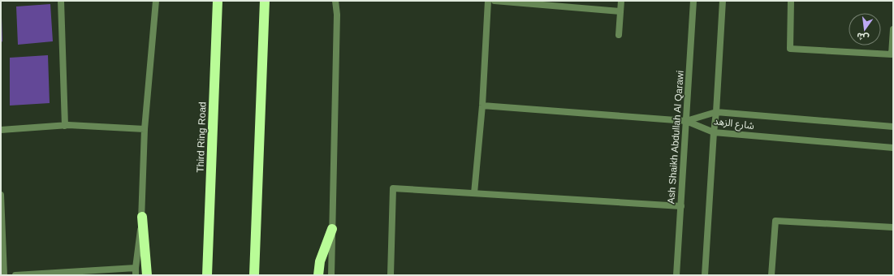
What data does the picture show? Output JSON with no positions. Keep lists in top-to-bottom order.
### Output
{
  "streets": {
    "highway": ["Third Ring Road"],
    "street": ["شارع الزهد", "Ash Shaikh Abdullah Al Qarawi"]
  },
  "crossings": [
    ["شارع الزهد", "Ash Shaikh Abdullah Al Qarawi"]
  ],
  "north": "bottom"
}
